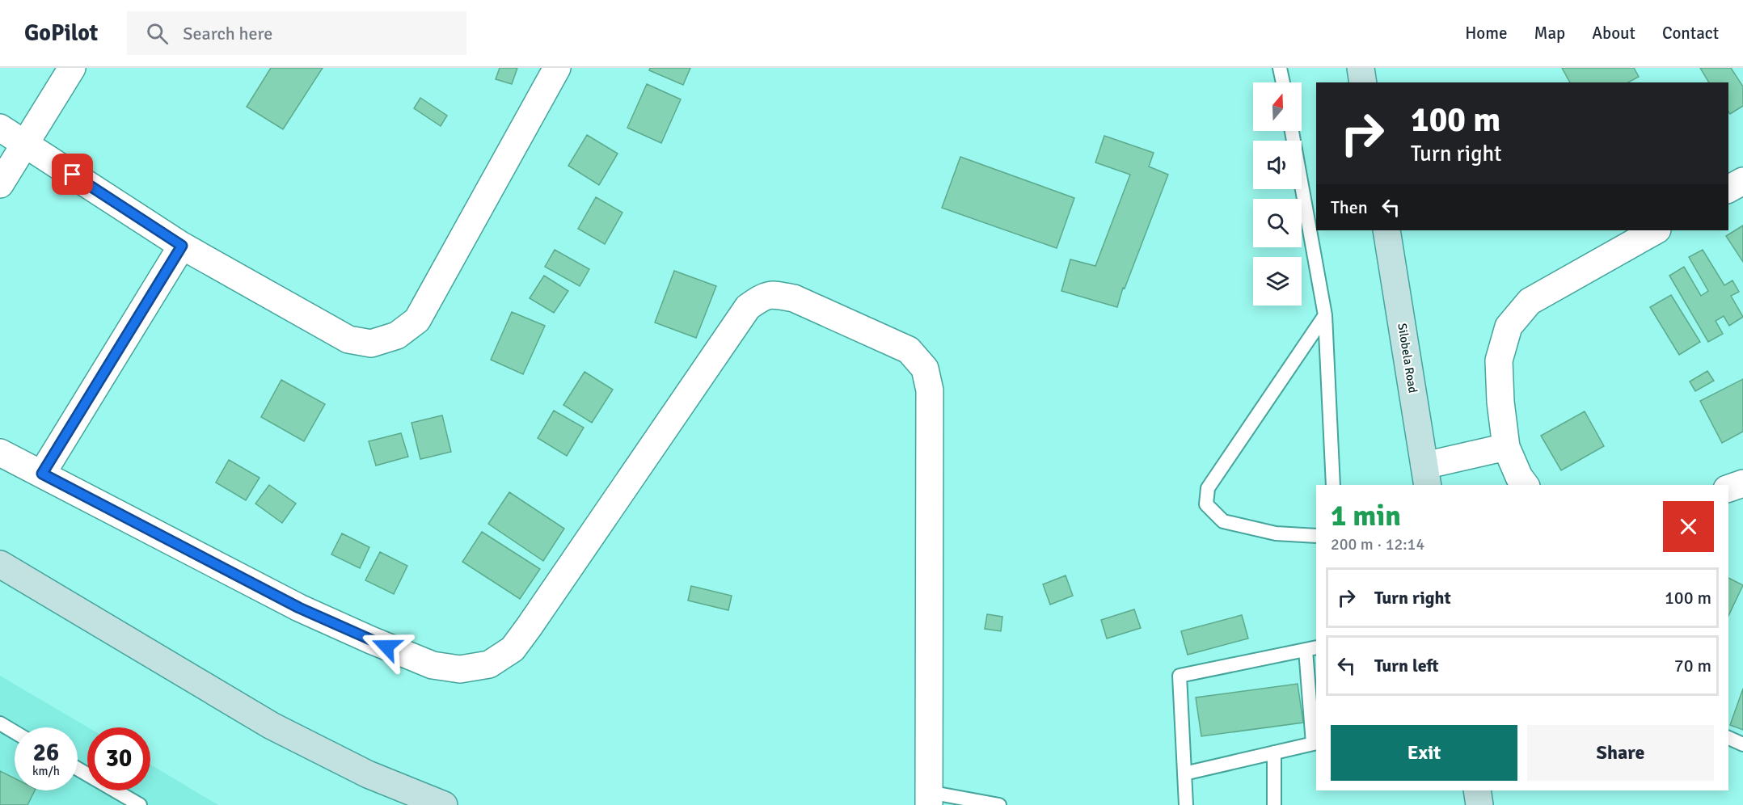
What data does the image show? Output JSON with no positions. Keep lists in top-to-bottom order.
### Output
{
  "streets": {
    "main road": ["Silobela Road"]
  },
  "north": "top",
  "page": {
    "header": "GoPilot",
    "search": "Search here",
    "nav": [
      "Home",
      "Map",
      "About",
      "Contact"
    ],
    "turn": ["100 m", "Turn right"],
    "then": "Then",
    "heading": ["1 min", "200 m · 12:14"],
    "list": [
      {
        "name": "Turn right",
        "value": "100 m"
      },
      {
        "name": "Turn left",
        "value": "70 m"
      }
    ],
    "buttons": ["Exit", "Share"],
    "speed": "26 km/h",
    "limit": "30"
  }
}
